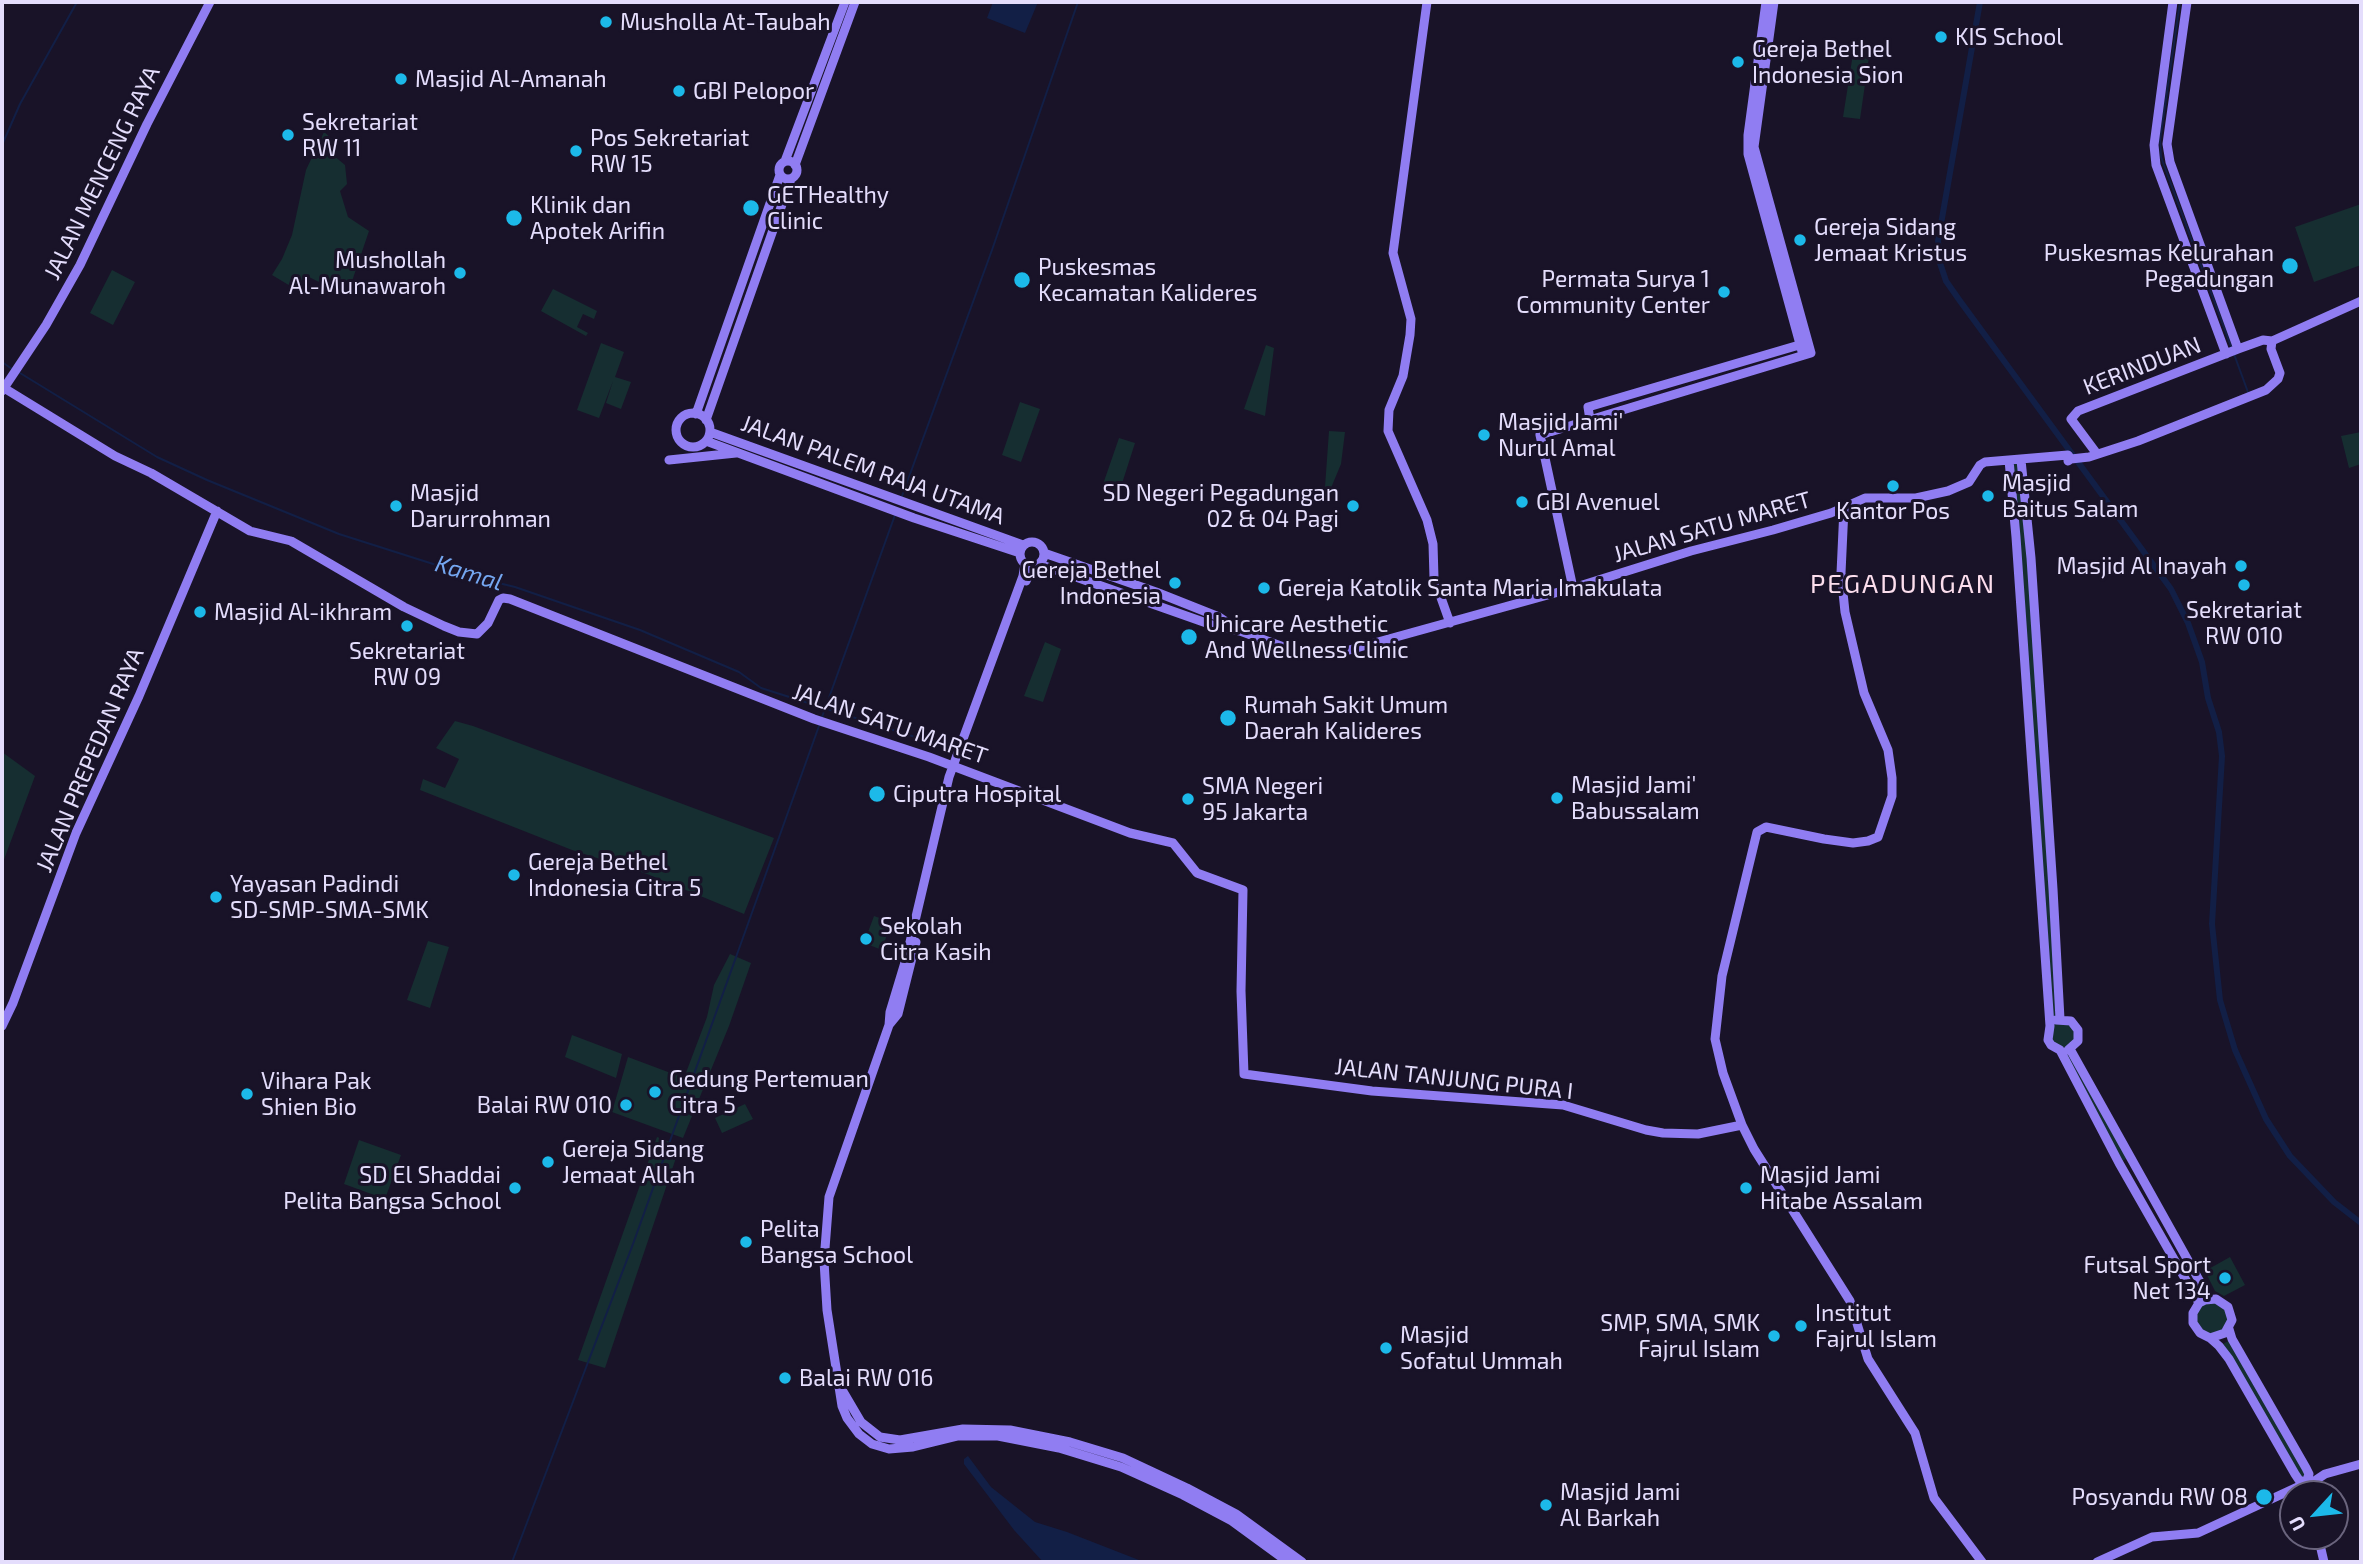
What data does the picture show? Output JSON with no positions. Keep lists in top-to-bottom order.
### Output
{
  "streets": {
    "street": [
      "JALAN MENCENG RAYA",
      "KERINDUAN",
      "JALAN PALEM RAJA UTAMA",
      "JALAN SATU MARET",
      "JALAN PREPEDAN RAYA",
      "JALAN TANJUNG PURA I"
    ]
  },
  "crossings": [
    ["KERINDUAN", "JALAN SATU MARET"],
    ["JALAN PALEM RAJA UTAMA", "JALAN SATU MARET"],
    ["JALAN SATU MARET", "JALAN PREPEDAN RAYA"],
    ["JALAN SATU MARET", "JALAN TANJUNG PURA I"]
  ],
  "districts": ["PEGADUNGAN"],
  "water": ["Kamal"],
  "places": [
    "Musholla At-Taubah",
    "KIS School",
    "Gereja Bethel Indonesia Sion",
    "Masjid Al-Amanah",
    "GBI Pelopor",
    "Sekretariat RW 11",
    "Pos Sekretariat RW 15",
    "GETHealthy Clinic",
    "Klinik dan Apotek Arifin",
    "Gereja Sidang Jemaat Kristus",
    "Puskesmas Kelurahan Pegadungan",
    "Mushollah Al-Munawaroh",
    "Puskesmas Kecamatan Kalideres",
    "Permata Surya 1 Community Center",
    "Masjid Jami' Nurul Amal",
    "Kantor Pos",
    "Masjid Baitus Salam",
    "GBI Avenuel",
    "Masjid Darurrohman",
    "SD Negeri Pegadungan 02 & 04 Pagi",
    "Masjid Al Inayah",
    "Gereja Bethel Indonesia",
    "Sekretariat RW 010",
    "Gereja Katolik Santa Maria Imakulata",
    "Masjid Al-ikhram",
    "Sekretariat RW 09",
    "Unicare Aesthetic And Wellness Clinic",
    "Rumah Sakit Umum Daerah Kalideres",
    "Ciputra Hospital",
    "Masjid Jami' Babussalam",
    "SMA Negeri 95 Jakarta",
    "Gereja Bethel Indonesia Citra 5",
    "Yayasan Padindi SD-SMP-SMA-SMK",
    "Sekolah Citra Kasih",
    "Gedung Pertemuan Citra 5",
    "Vihara Pak Shien Bio",
    "Balai RW 010",
    "Gereja Sidang Jemaat Allah",
    "SD El Shaddai Pelita Bangsa School",
    "Masjid Jami Hitabe Assalam",
    "Pelita Bangsa School",
    "Futsal Sport Net 134",
    "Institut Fajrul Islam",
    "SMP, SMA, SMK Fajrul Islam",
    "Masjid Sofatul Ummah",
    "Balai RW 016",
    "Posyandu RW 08",
    "Masjid Jami Al Barkah"
  ],
  "north": "bottom left"
}
